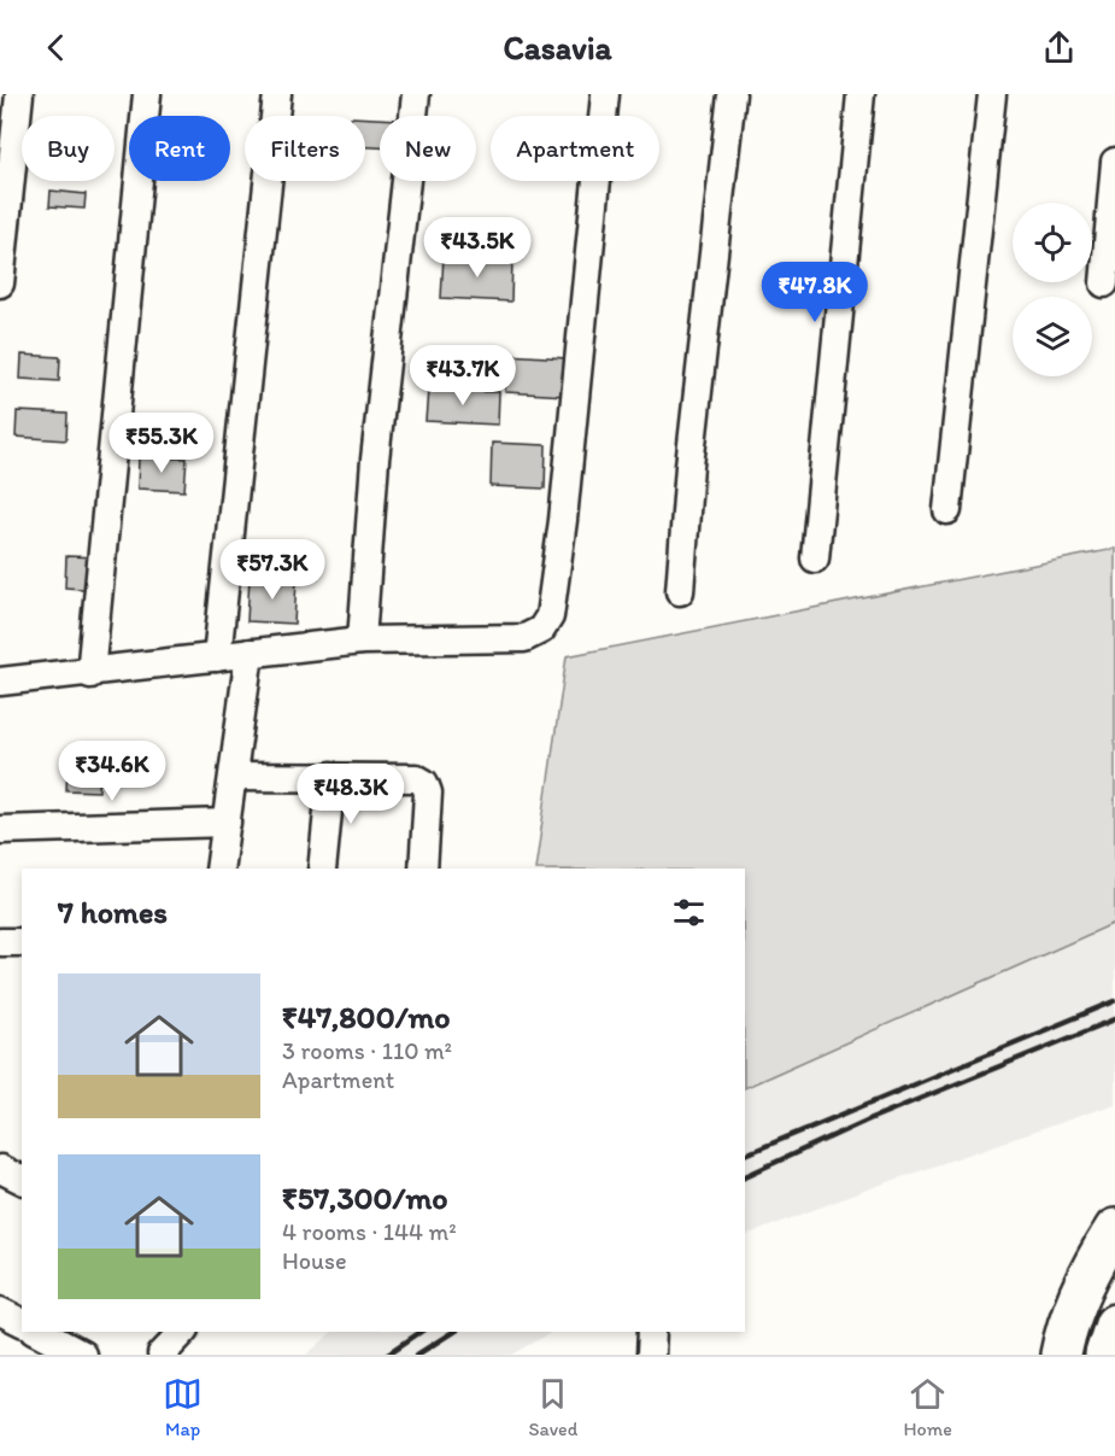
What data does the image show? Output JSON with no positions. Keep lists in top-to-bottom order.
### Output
{
  "page": {
    "header": "Casavia",
    "chip": [
      "Buy",
      "Rent",
      "Filters",
      "New",
      "Apartment"
    ],
    "price": [
      "₹43.5K",
      "₹47.8K",
      "₹43.7K",
      "₹55.3K",
      "₹57.3K",
      "₹34.6K",
      "₹48.3K"
    ],
    "heading": "7 homes",
    "list": [
      {
        "name": "₹47,800/mo",
        "note": "3 rooms · 110 m² · Apartment"
      },
      {
        "name": "₹57,300/mo",
        "note": "4 rooms · 144 m² · House"
      }
    ],
    "tabs": ["Map", "Saved", "Home"]
  }
}
